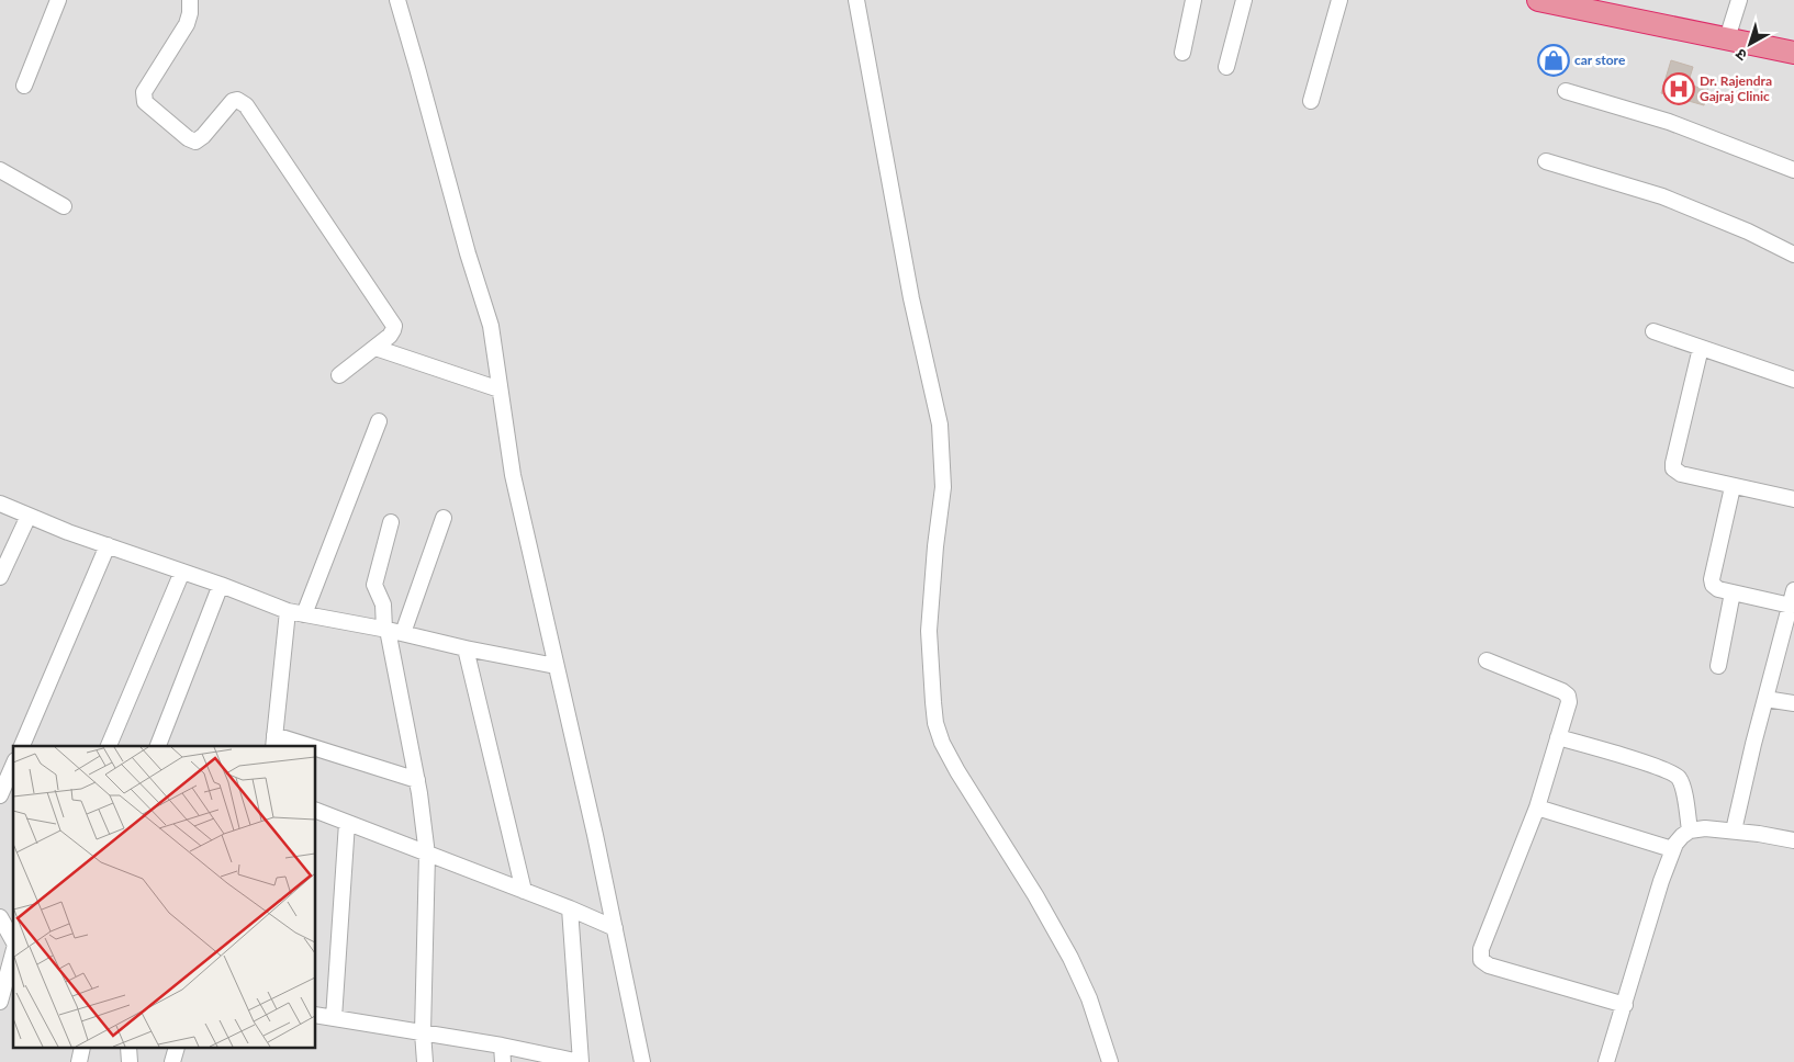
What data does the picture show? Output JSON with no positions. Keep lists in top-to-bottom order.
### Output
{
  "places": {
    "shop": ["car store"],
    "hospital": ["Dr. Rajendra Gajraj Clinic"]
  },
  "north": "bottom left"
}
